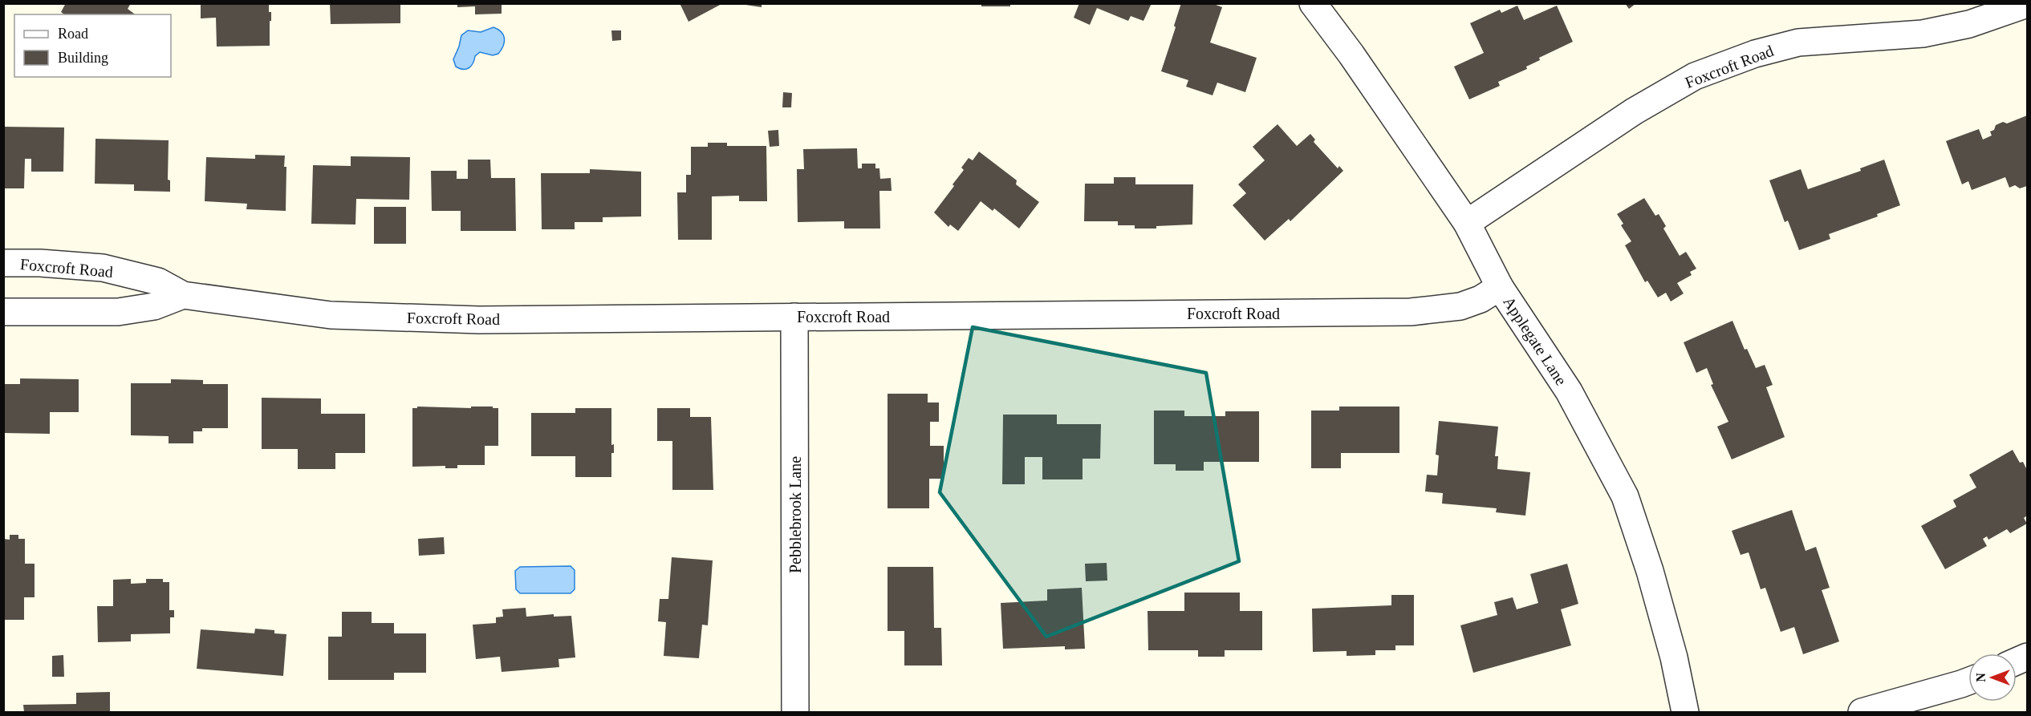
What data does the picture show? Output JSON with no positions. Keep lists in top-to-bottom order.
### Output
{
  "streets": {
    "street": ["Foxcroft Road", "Applegate Lane", "Pebblebrook Lane"]
  },
  "crossings": [
    ["Foxcroft Road", "Applegate Lane"],
    ["Foxcroft Road", "Pebblebrook Lane"]
  ],
  "legend": ["Road", "Building"],
  "north": "left"
}
